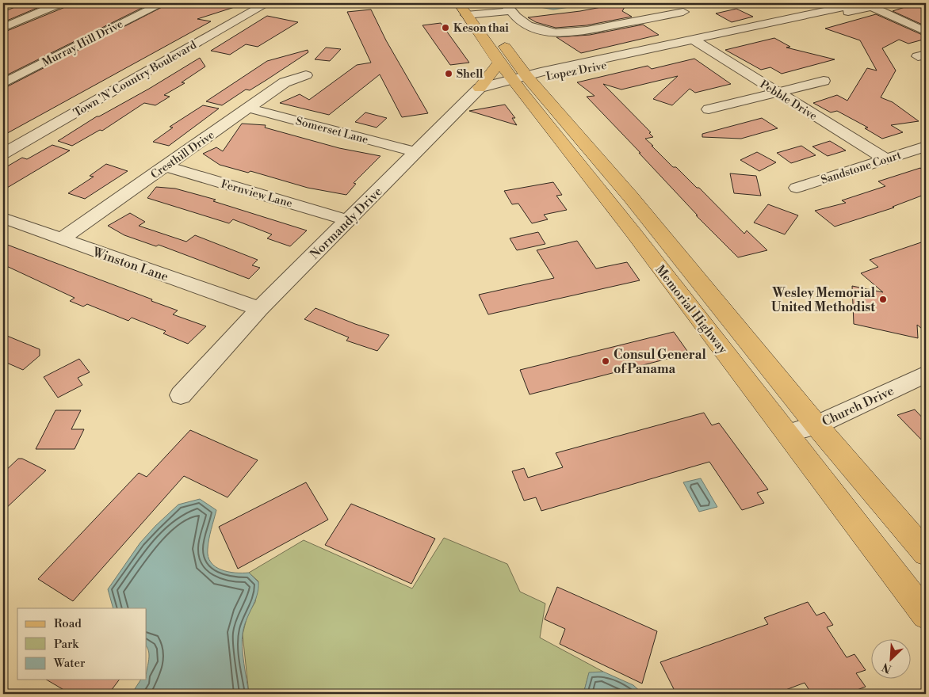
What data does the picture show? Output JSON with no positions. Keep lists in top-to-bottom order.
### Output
{
  "streets": {
    "main road": ["Memorial Highway"],
    "street": [
      "Murray Hill Drive",
      "Lopez Drive",
      "Town 'N' Country Boulevard",
      "Pebble Drive",
      "Somerset Lane",
      "Cresthill Drive",
      "Sandstone Court",
      "Fernview Lane",
      "Normandy Drive",
      "Winston Lane",
      "Church Drive"
    ]
  },
  "crossings": [
    ["Lopez Drive", "Pebble Drive"],
    ["Lopez Drive", "Memorial Highway"],
    ["Pebble Drive", "Sandstone Court"],
    ["Somerset Lane", "Cresthill Drive"],
    ["Somerset Lane", "Normandy Drive"],
    ["Cresthill Drive", "Fernview Lane"],
    ["Cresthill Drive", "Winston Lane"],
    ["Fernview Lane", "Normandy Drive"],
    ["Normandy Drive", "Winston Lane"],
    ["Memorial Highway", "Church Drive"]
  ],
  "places": [
    "Keson thai",
    "Shell",
    "Wesley Memorial United Methodist",
    "Consul General of Panama"
  ],
  "legend": ["Road", "Park", "Water"],
  "north": "bottom left"
}
